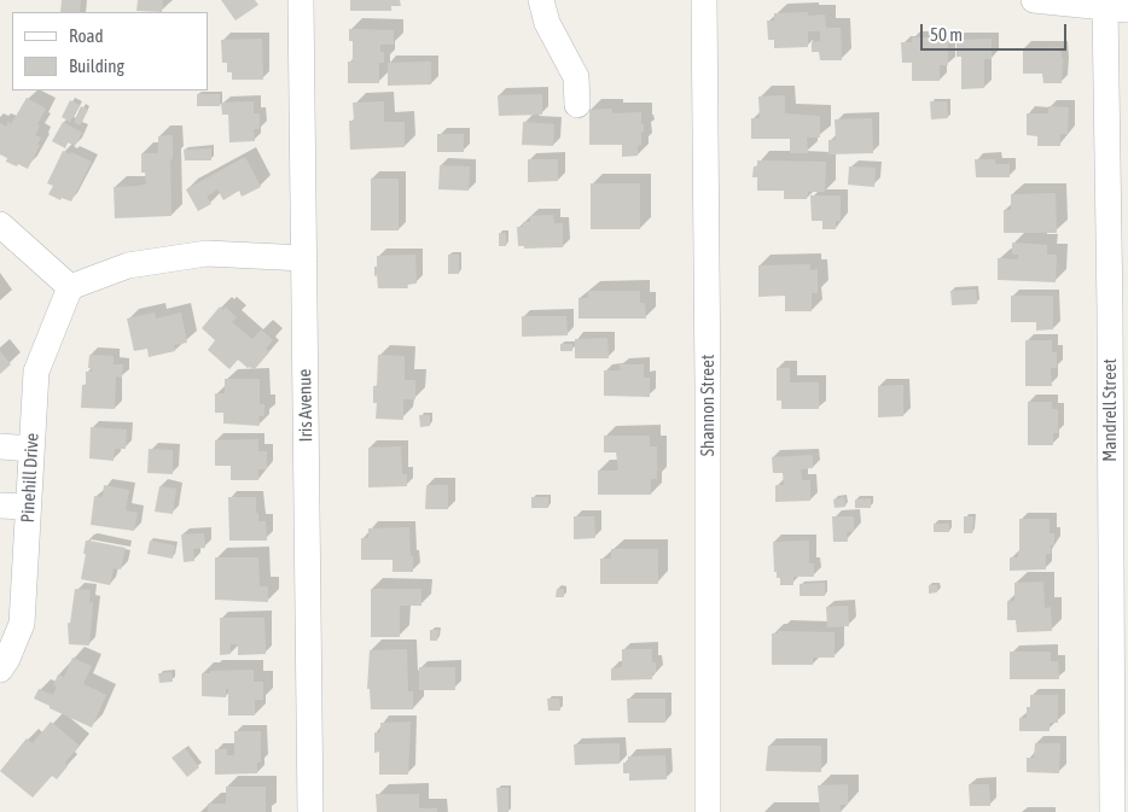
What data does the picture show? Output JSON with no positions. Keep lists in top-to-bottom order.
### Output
{
  "streets": {
    "street": [
      "Iris Avenue",
      "Shannon Street",
      "Mandrell Street",
      "Pinehill Drive"
    ]
  },
  "legend": ["Road", "Building"],
  "scale_bar": "50 m"
}
